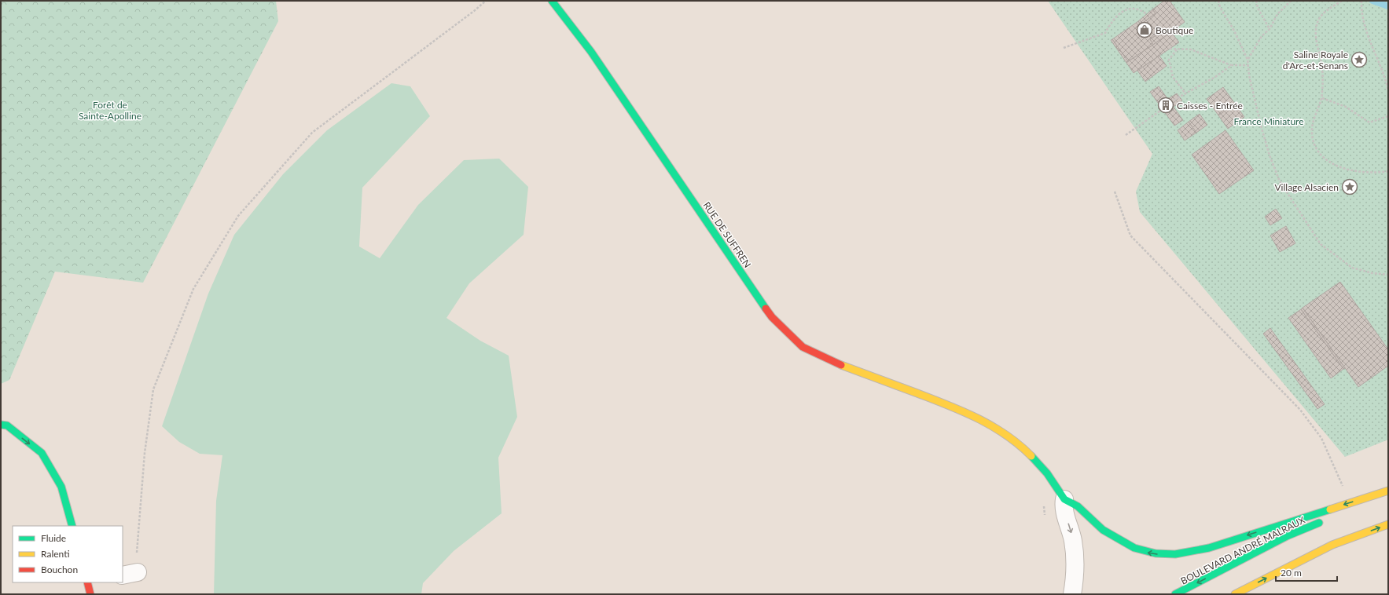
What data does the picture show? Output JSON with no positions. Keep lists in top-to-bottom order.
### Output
{
  "streets": {
    "street": ["RUE DE SUFFREN", "BOULEVARD ANDRÉ MALRAUX"]
  },
  "parks": ["Forêt de Sainte-Apolline", "France Miniature"],
  "places": {
    "shop": ["Boutique"],
    "place": ["Saline Royale d'Arc-et-Senans", "Village Alsacien"],
    "building": ["Caisses - Entrée"]
  },
  "legend": ["Fluide", "Ralenti", "Bouchon"],
  "scale_bar": "20 m"
}
